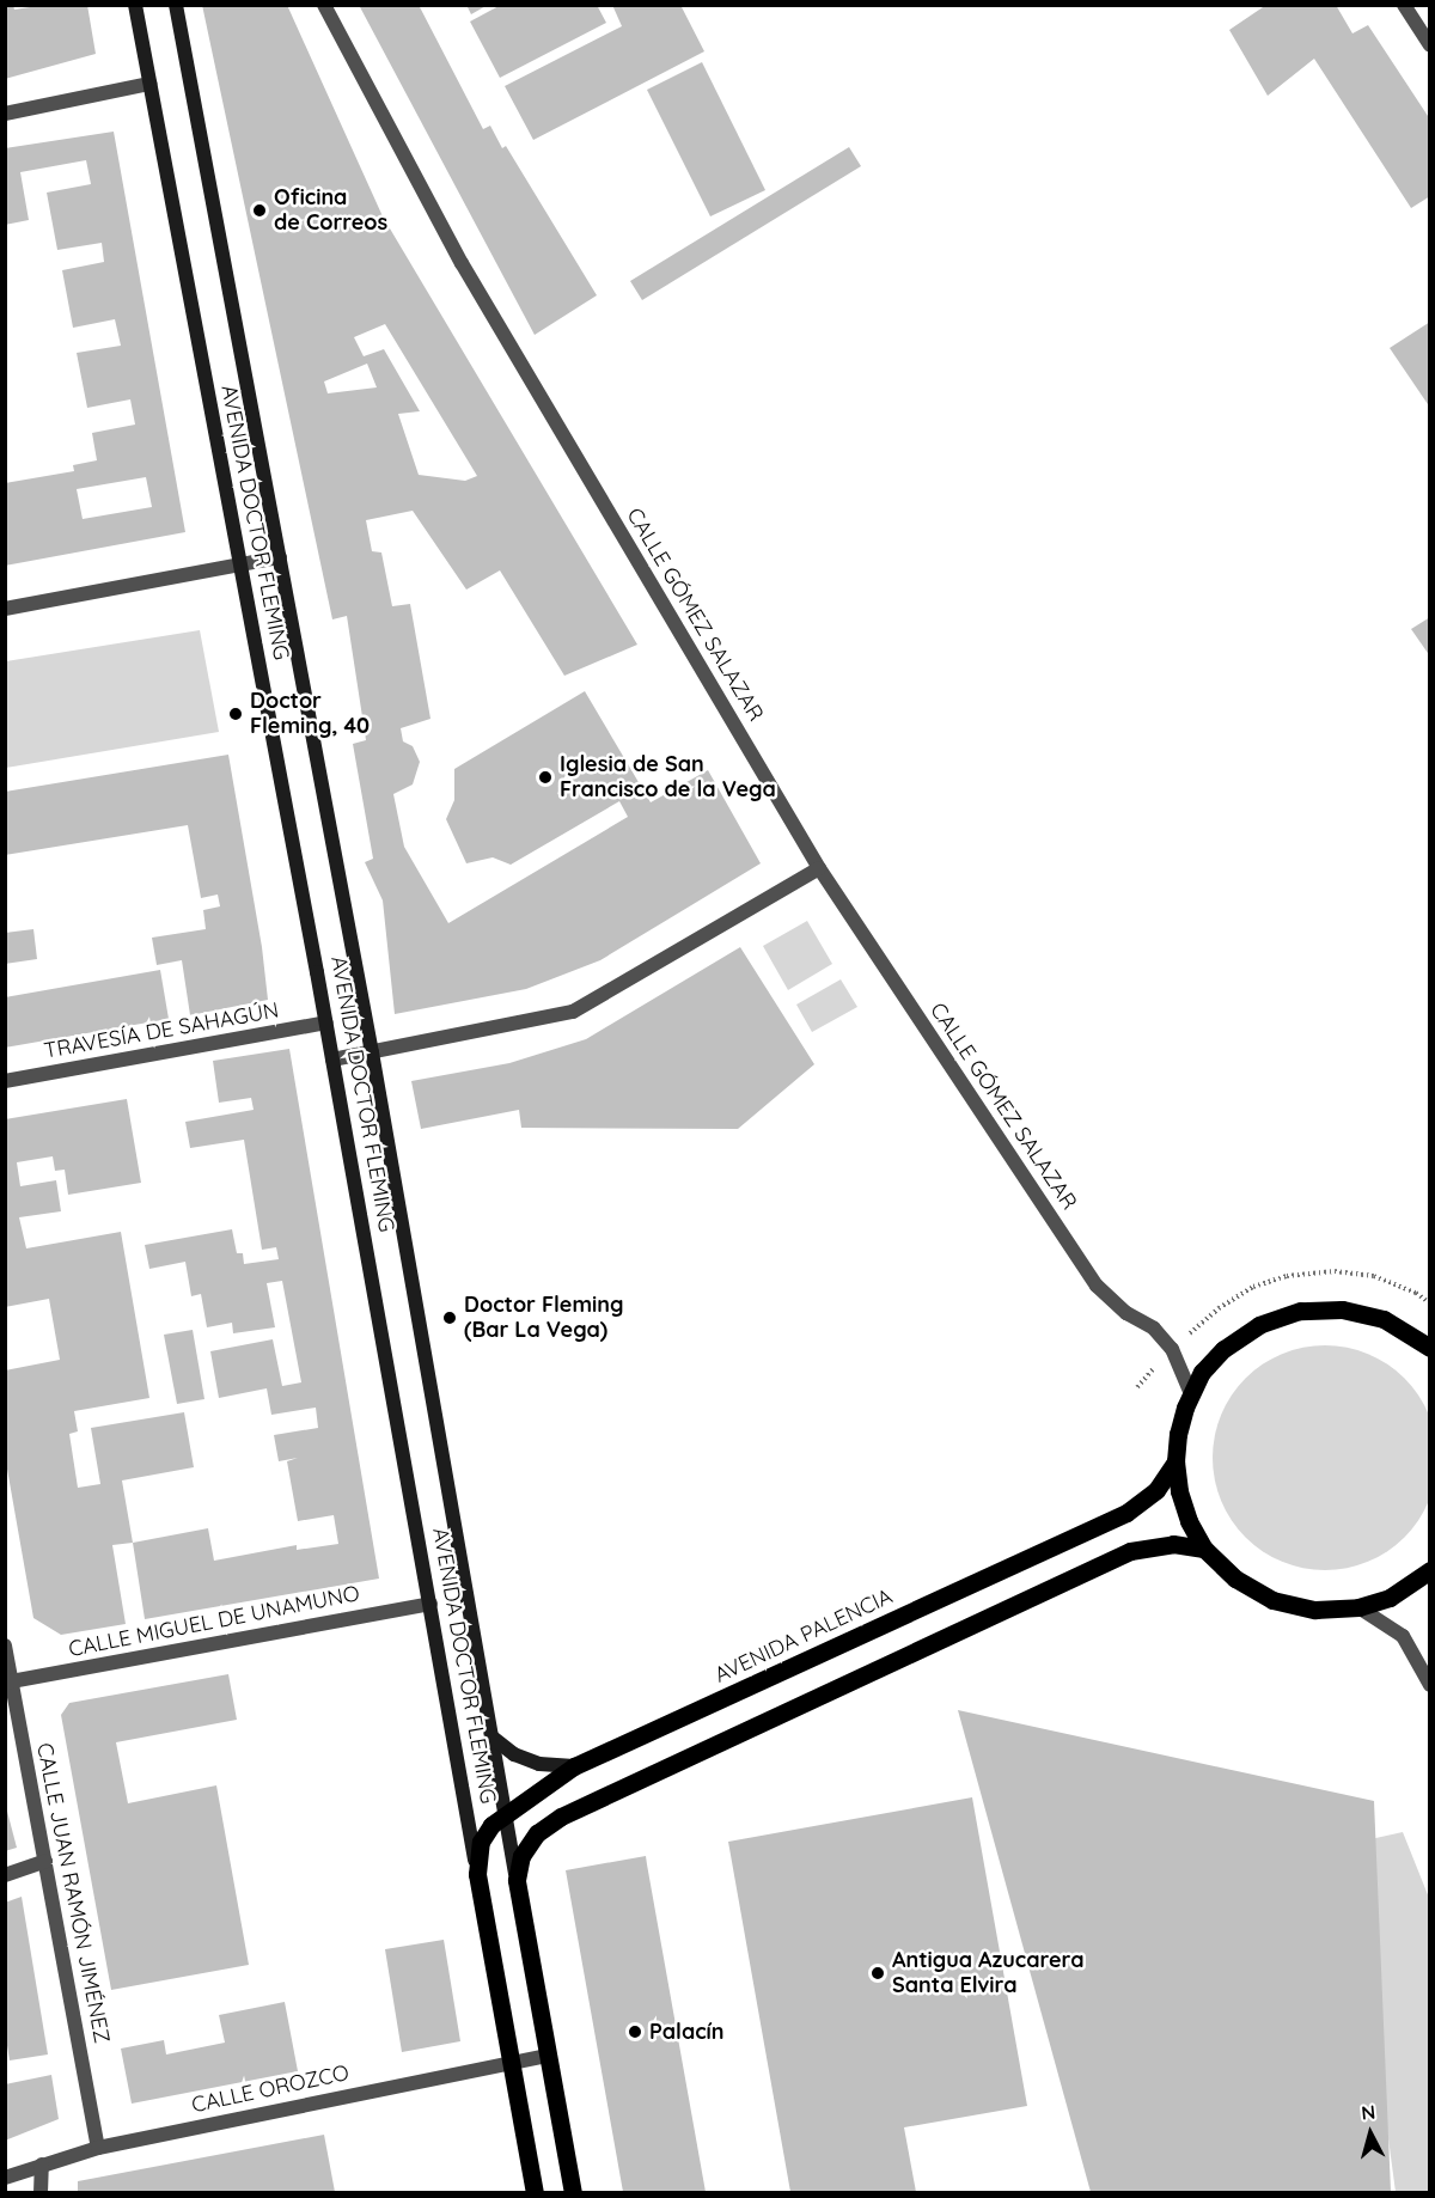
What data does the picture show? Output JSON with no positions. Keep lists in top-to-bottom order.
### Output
{
  "streets": {
    "main road": ["AVENIDA DOCTOR FLEMING", "AVENIDA PALENCIA"],
    "street": [
      "CALLE GÓMEZ SALAZAR",
      "TRAVESÍA DE SAHAGÚN",
      "CALLE MIGUEL DE UNAMUNO",
      "CALLE JUAN RAMÓN JIMÉNEZ",
      "CALLE OROZCO"
    ]
  },
  "crossings": [
    ["AVENIDA DOCTOR FLEMING", "TRAVESÍA DE SAHAGÚN"],
    ["AVENIDA DOCTOR FLEMING", "CALLE MIGUEL DE UNAMUNO"],
    ["AVENIDA DOCTOR FLEMING", "AVENIDA PALENCIA"],
    ["AVENIDA DOCTOR FLEMING", "CALLE OROZCO"],
    ["CALLE MIGUEL DE UNAMUNO", "CALLE JUAN RAMÓN JIMÉNEZ"],
    ["CALLE JUAN RAMÓN JIMÉNEZ", "CALLE OROZCO"]
  ],
  "places": [
    "Oficina de Correos",
    "Doctor Fleming, 40",
    "Iglesia de San Francisco de la Vega",
    "Doctor Fleming (Bar La Vega)",
    "Antigua Azucarera Santa Elvira",
    "Palacín"
  ],
  "north": "top"
}
